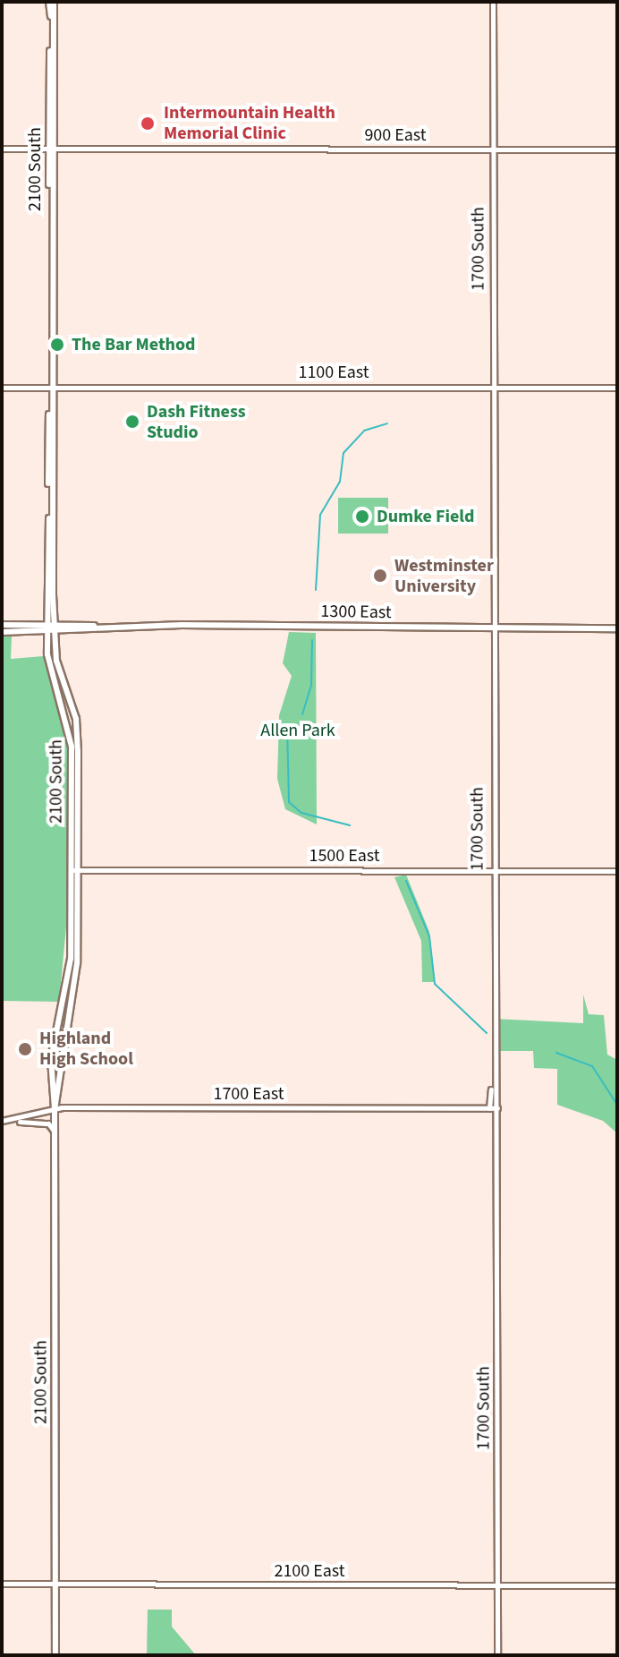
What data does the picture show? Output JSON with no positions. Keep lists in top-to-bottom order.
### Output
{
  "streets": {
    "main road": ["2100 South", "1300 East"],
    "street": [
      "900 East",
      "1700 South",
      "1100 East",
      "1500 East",
      "1700 East",
      "2100 East"
    ]
  },
  "crossings": [
    ["900 East", "2100 South"],
    ["900 East", "1700 South"],
    ["2100 South", "1100 East"],
    ["2100 South", "1300 East"],
    ["2100 South", "1500 East"],
    ["2100 South", "1700 East"],
    ["2100 South", "2100 East"],
    ["1700 South", "1100 East"],
    ["1700 South", "1300 East"],
    ["1700 South", "1500 East"],
    ["1700 South", "1700 East"],
    ["1700 South", "2100 East"]
  ],
  "parks": ["Allen Park"],
  "places": [
    "Intermountain Health Memorial Clinic",
    "The Bar Method",
    "Dash Fitness Studio",
    "Dumke Field",
    "Westminster University",
    "Highland High School"
  ]
}
